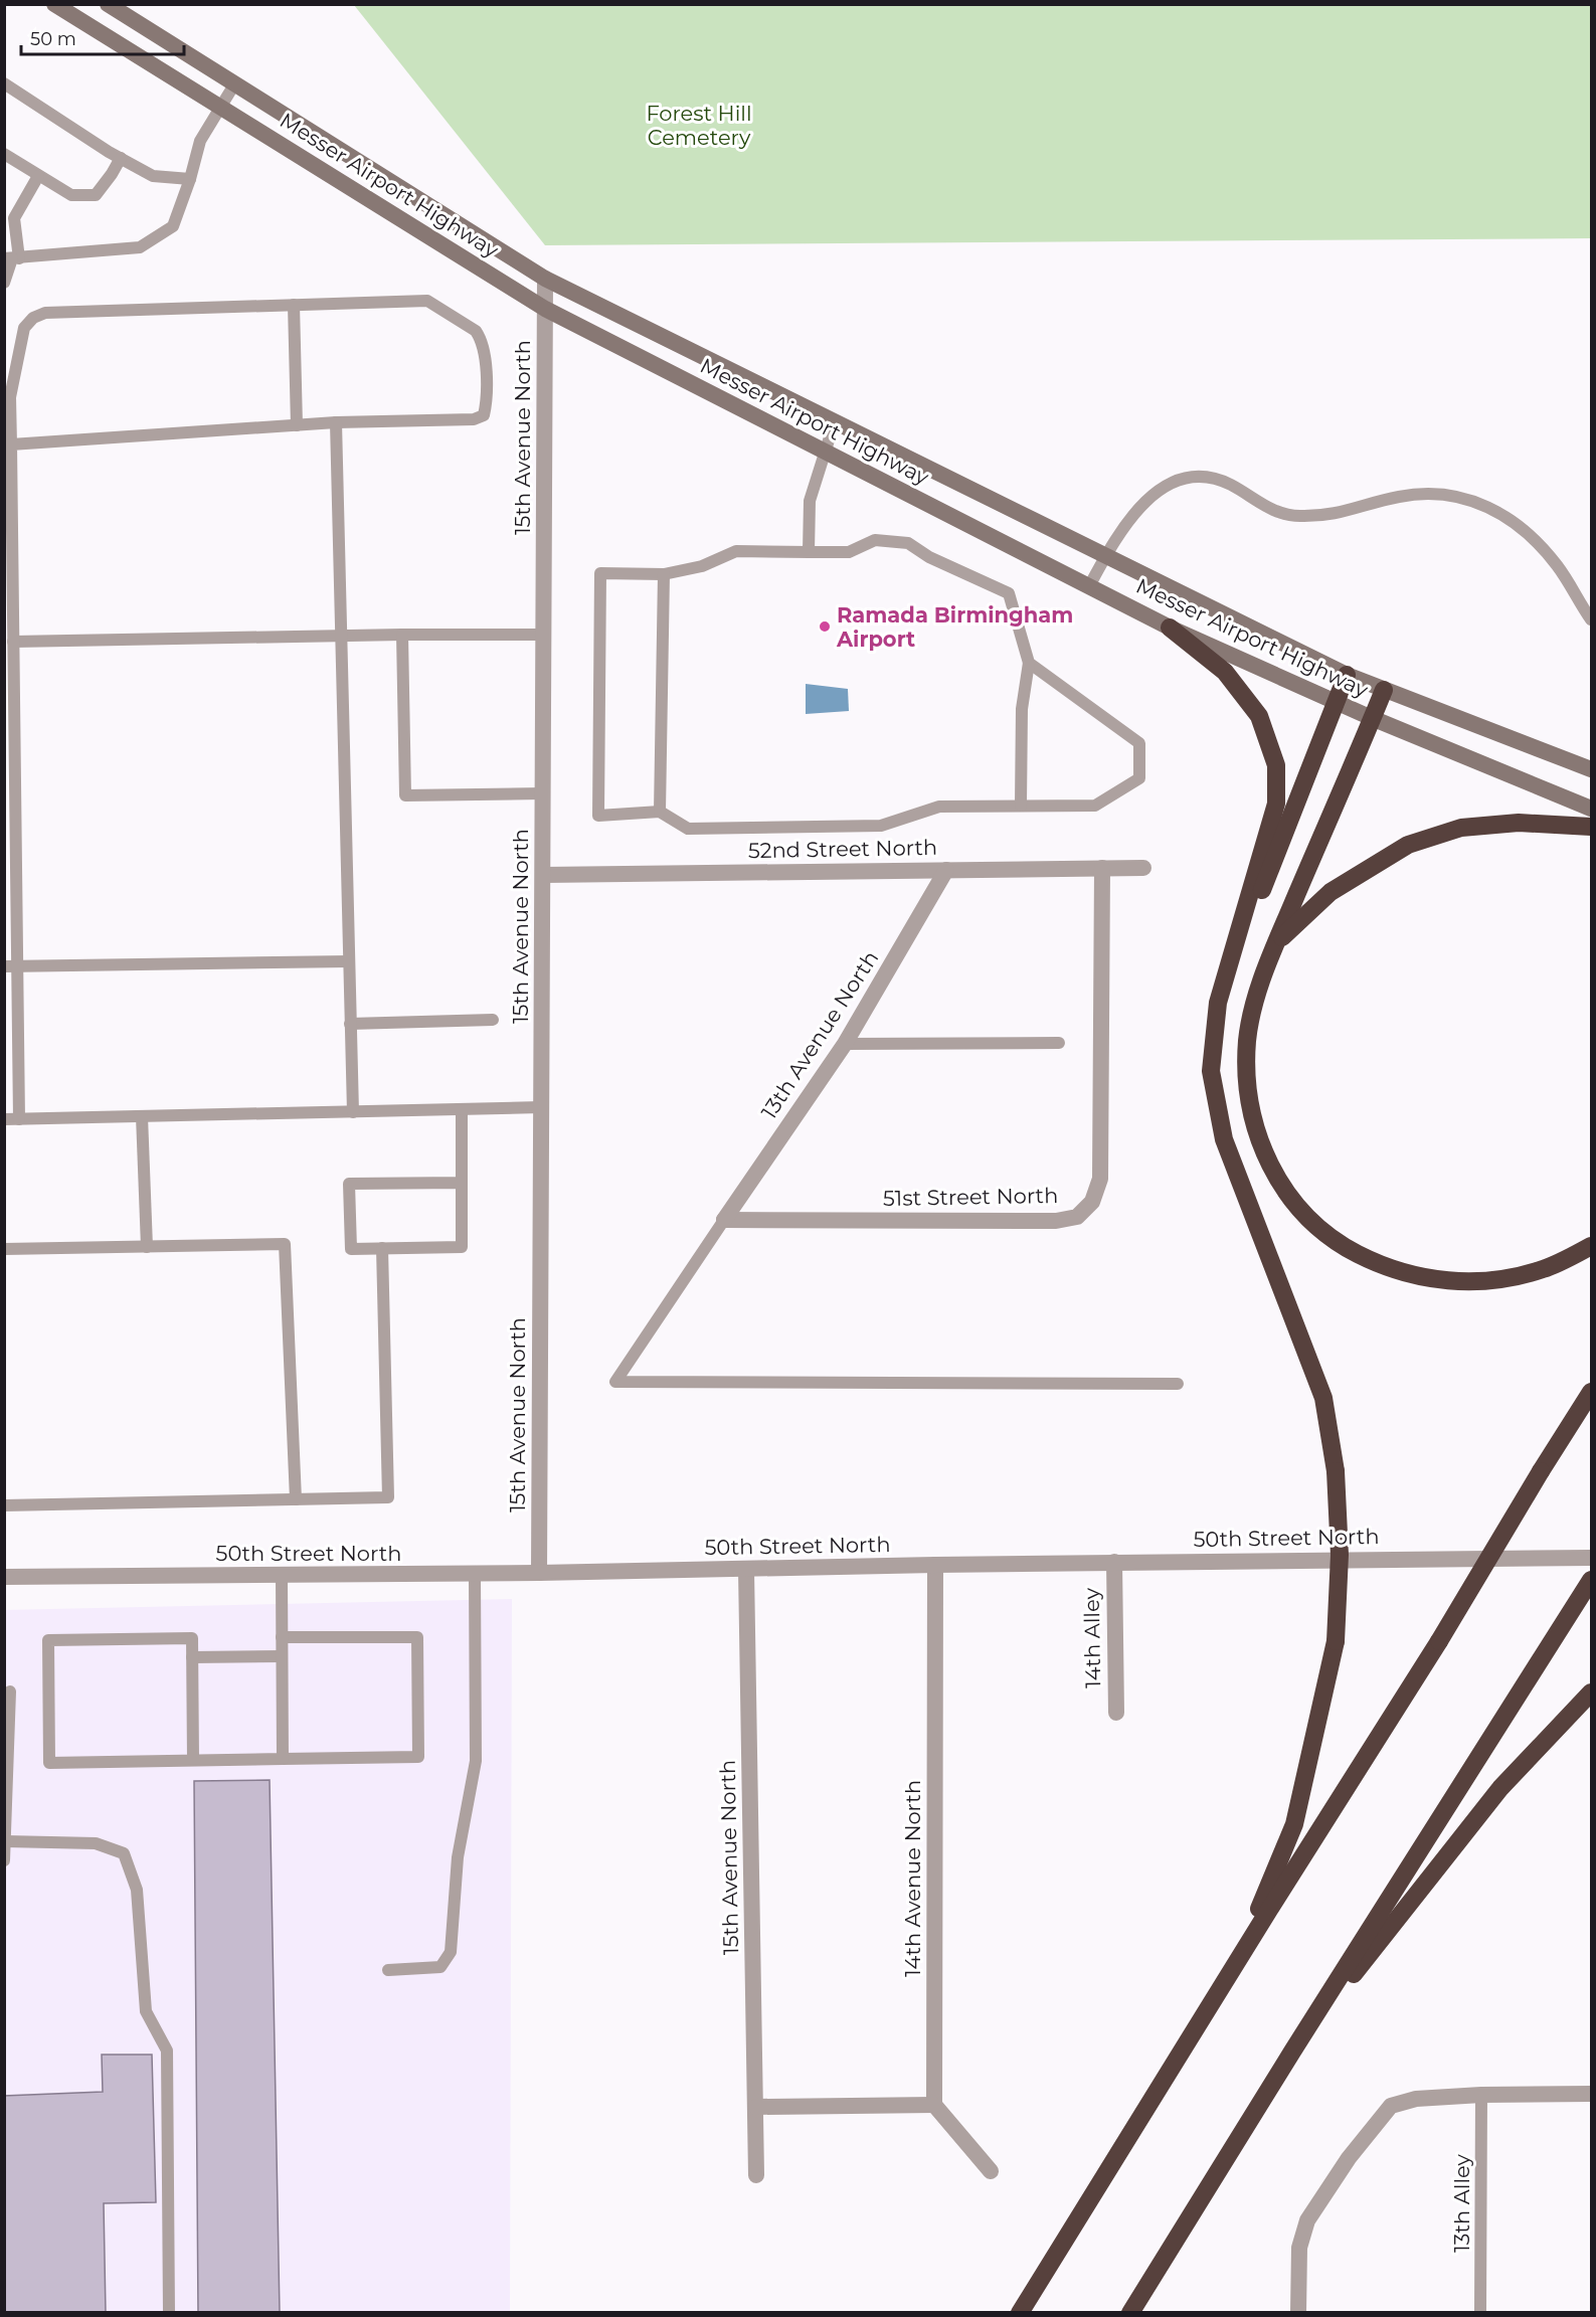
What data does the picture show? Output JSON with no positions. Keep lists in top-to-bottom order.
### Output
{
  "streets": {
    "main road": ["Messer Airport Highway"],
    "street": [
      "15th Avenue North",
      "52nd Street North",
      "13th Avenue North",
      "51st Street North",
      "50th Street North",
      "14th Alley",
      "14th Avenue North"
    ],
    "lane": ["13th Alley"]
  },
  "crossings": [
    ["Messer Airport Highway", "15th Avenue North"],
    ["15th Avenue North", "52nd Street North"],
    ["15th Avenue North", "50th Street North"],
    ["52nd Street North", "13th Avenue North"],
    ["52nd Street North", "51st Street North"],
    ["13th Avenue North", "51st Street North"],
    ["50th Street North", "14th Alley"],
    ["50th Street North", "14th Avenue North"]
  ],
  "parks": ["Forest Hill Cemetery"],
  "places": ["Ramada Birmingham Airport"],
  "scale_bar": "50 m"
}
